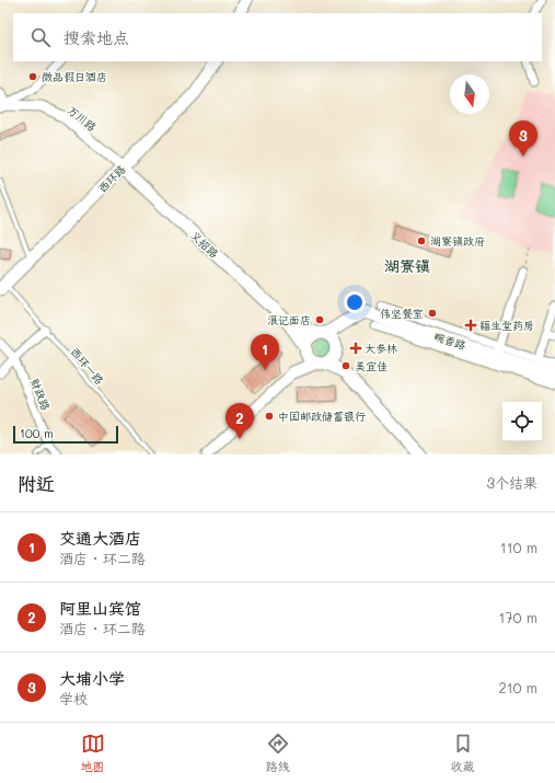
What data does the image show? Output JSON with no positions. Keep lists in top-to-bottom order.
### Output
{
  "streets": {
    "main road": ["西环路", "义招路", "畹香路"],
    "street": ["万川路", "财政路"],
    "lane": ["西环一路"]
  },
  "crossings": [
    ["万川路", "西环路"],
    ["万川路", "义招路"],
    ["西环路", "义招路"],
    ["西环路", "西环一路"]
  ],
  "districts": ["湖寮镇"],
  "places": {
    "other": [
      "微品假日酒店",
      "湖寮镇政府",
      "伟坚餐室",
      "浪记面店",
      "美宜佳",
      "中国邮政储蓄银行"
    ],
    "health": ["福生堂药房", "大参林"]
  },
  "scale_bar": "100 m",
  "north": "bottom",
  "page": {
    "search": "搜索地点",
    "pins": ["3", "1", "2"],
    "scale": "100 m",
    "heading": ["附近", "3个结果"],
    "list": [
      {
        "mark": "1",
        "name": "交通大酒店",
        "note": "酒店 · 环二路",
        "value": "110 m"
      },
      {
        "mark": "2",
        "name": "阿里山宾馆",
        "note": "酒店 · 环二路",
        "value": "170 m"
      },
      {
        "mark": "3",
        "name": "大埔小学",
        "note": "学校",
        "value": "210 m"
      }
    ],
    "nav": ["地图", "路线", "收藏"]
  }
}
